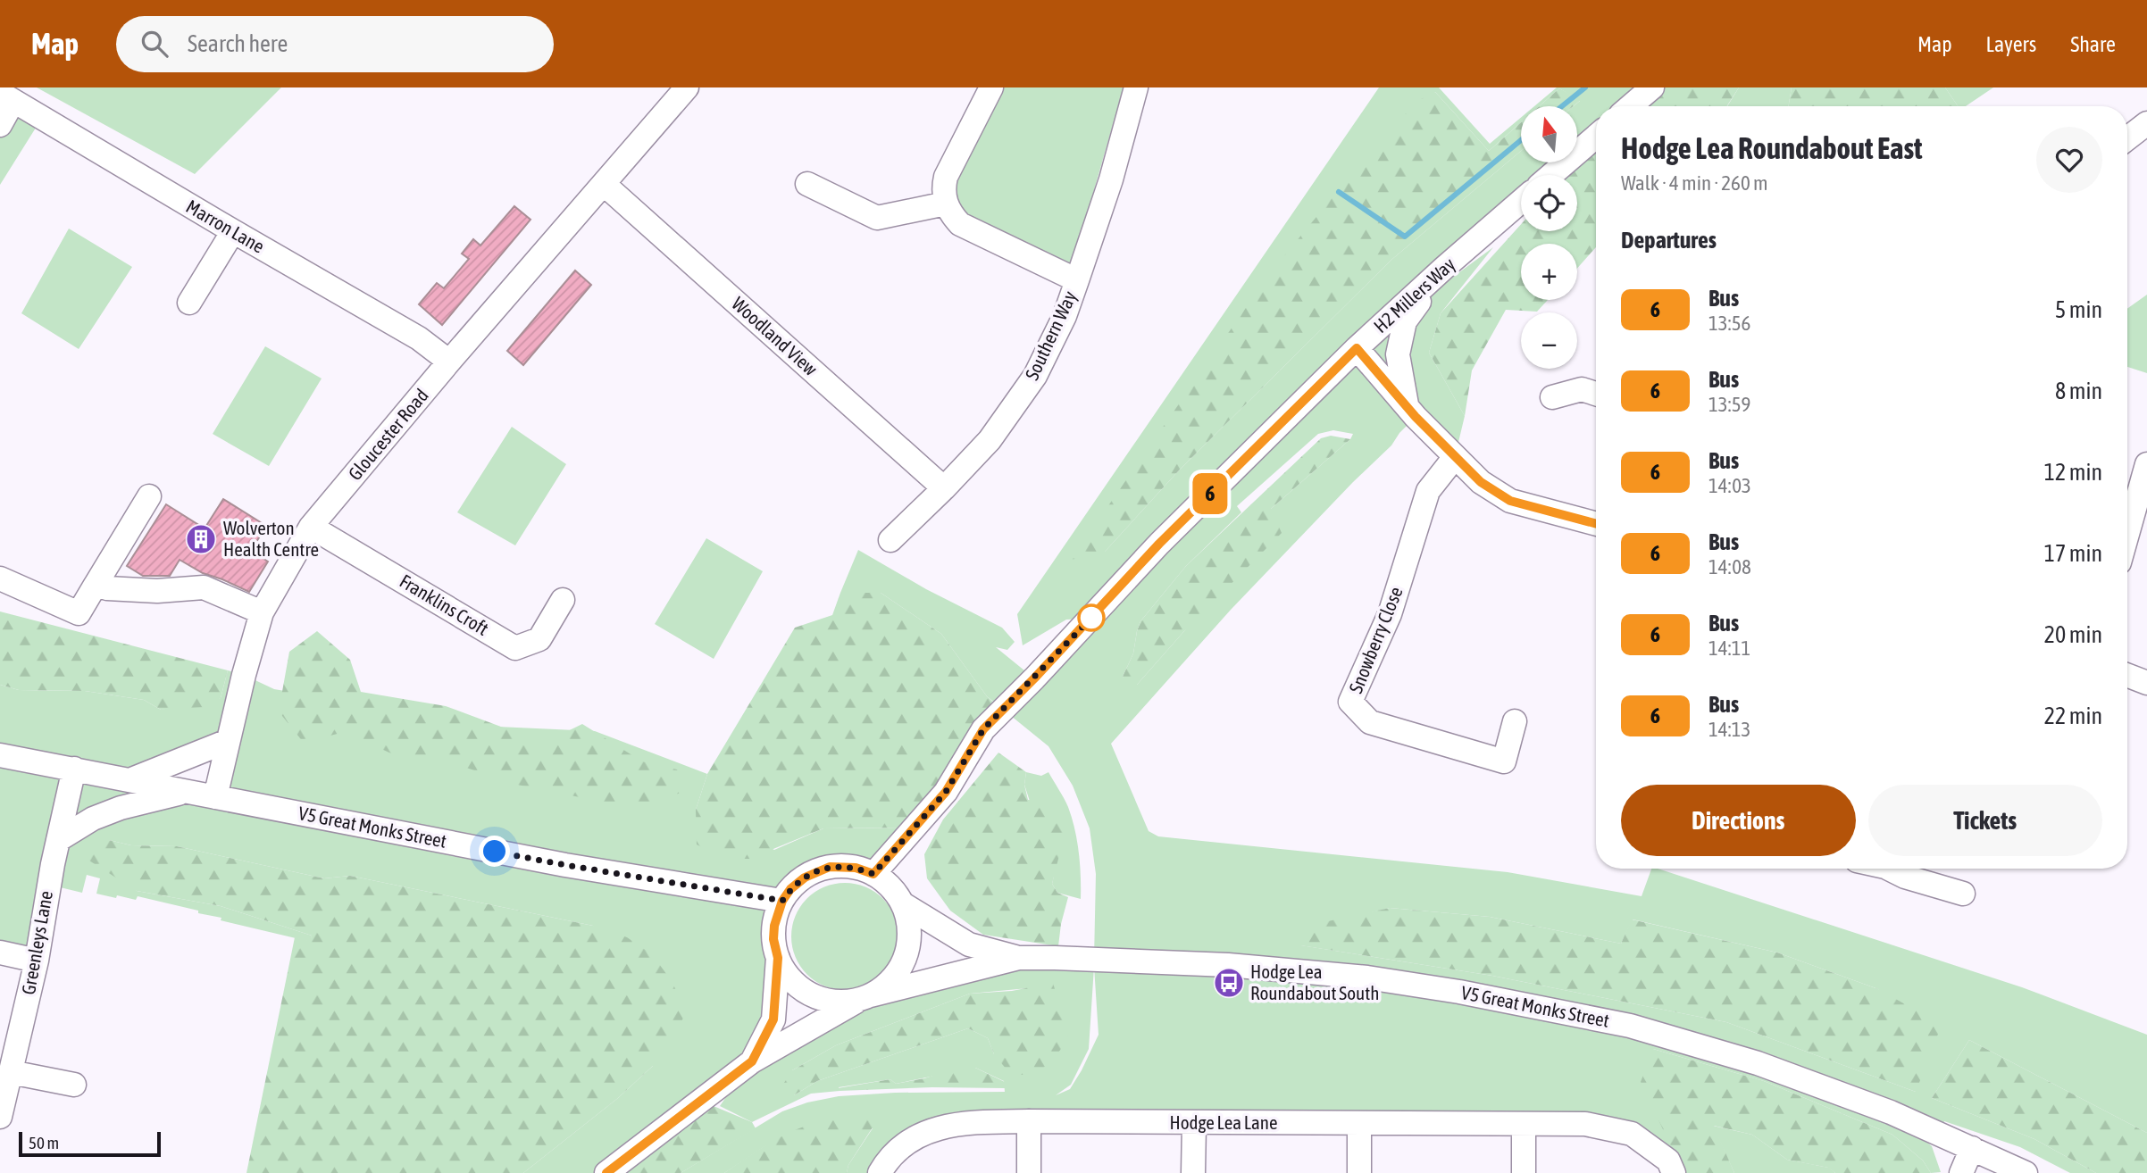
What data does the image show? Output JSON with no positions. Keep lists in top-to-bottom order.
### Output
{
  "streets": {
    "street": [
      "Marron Lane",
      "H2 Millers Way",
      "Southern Way",
      "Woodland View",
      "Gloucester Road",
      "Franklins Croft",
      "Snowberry Close",
      "V5 Great Monks Street",
      "Greenleys Lane",
      "Hodge Lea Lane"
    ]
  },
  "crossings": [
    ["Marron Lane", "Gloucester Road"],
    ["H2 Millers Way", "V5 Great Monks Street"],
    ["Southern Way", "Woodland View"],
    ["Woodland View", "Gloucester Road"],
    ["Gloucester Road", "Franklins Croft"],
    ["Gloucester Road", "V5 Great Monks Street"],
    ["V5 Great Monks Street", "Greenleys Lane"]
  ],
  "places": {
    "building": ["Wolverton Health Centre"],
    "bus stop": ["Hodge Lea Roundabout South"]
  },
  "lines": ["bus line 6"],
  "scale_bar": "50 m",
  "north": "top",
  "page": {
    "header": "Map",
    "search": "Search here",
    "nav": ["Map", "Layers", "Share"],
    "on_map": "6",
    "map_buttons": ["+", "−"],
    "heading": [
      ["Hodge Lea Roundabout East", "Walk · 4 min · 260 m"],
      "Departures"
    ],
    "list": [
      {
        "mark": "6",
        "name": "Bus",
        "note": "13:56",
        "value": "5 min"
      },
      {
        "mark": "6",
        "name": "Bus",
        "note": "13:59",
        "value": "8 min"
      },
      {
        "mark": "6",
        "name": "Bus",
        "note": "14:03",
        "value": "12 min"
      },
      {
        "mark": "6",
        "name": "Bus",
        "note": "14:08",
        "value": "17 min"
      },
      {
        "mark": "6",
        "name": "Bus",
        "note": "14:11",
        "value": "20 min"
      },
      {
        "mark": "6",
        "name": "Bus",
        "note": "14:13",
        "value": "22 min"
      }
    ],
    "buttons": ["Directions", "Tickets"],
    "scale": "50 m"
  }
}
